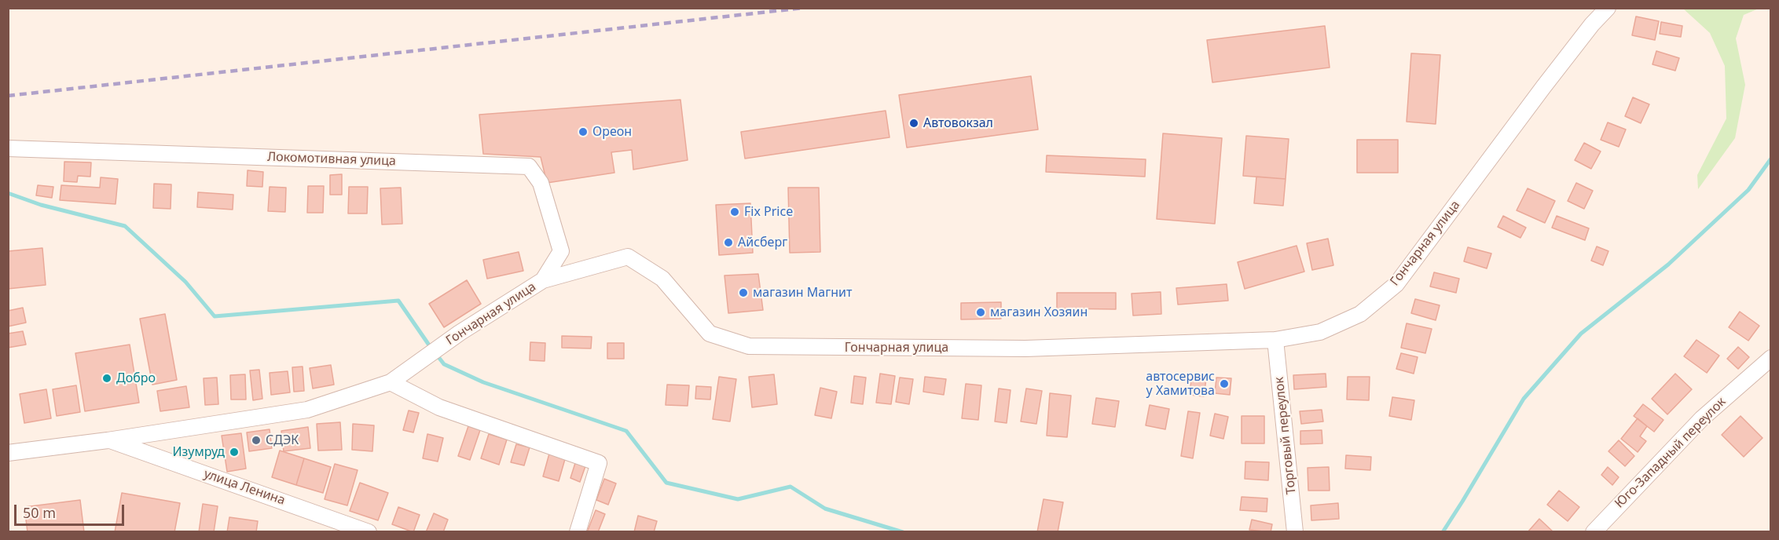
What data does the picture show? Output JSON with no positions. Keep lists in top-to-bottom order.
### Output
{
  "streets": {
    "street": [
      "Локомотивная улица",
      "Гончарная улица",
      "Торговый переулок",
      "Юго-Западный переулок",
      "улица Ленина"
    ]
  },
  "crossings": [
    ["Локомотивная улица", "Гончарная улица"],
    ["Гончарная улица", "Торговый переулок"],
    ["Гончарная улица", "улица Ленина"]
  ],
  "places": [
    "Автовокзал",
    "Ореон",
    "Fix Price",
    "Айсберг",
    "магазин Магнит",
    "магазин Хозяин",
    "Добро",
    "автосервис у Хамитова",
    "СДЭК",
    "Изумруд"
  ],
  "scale_bar": "50 m"
}
